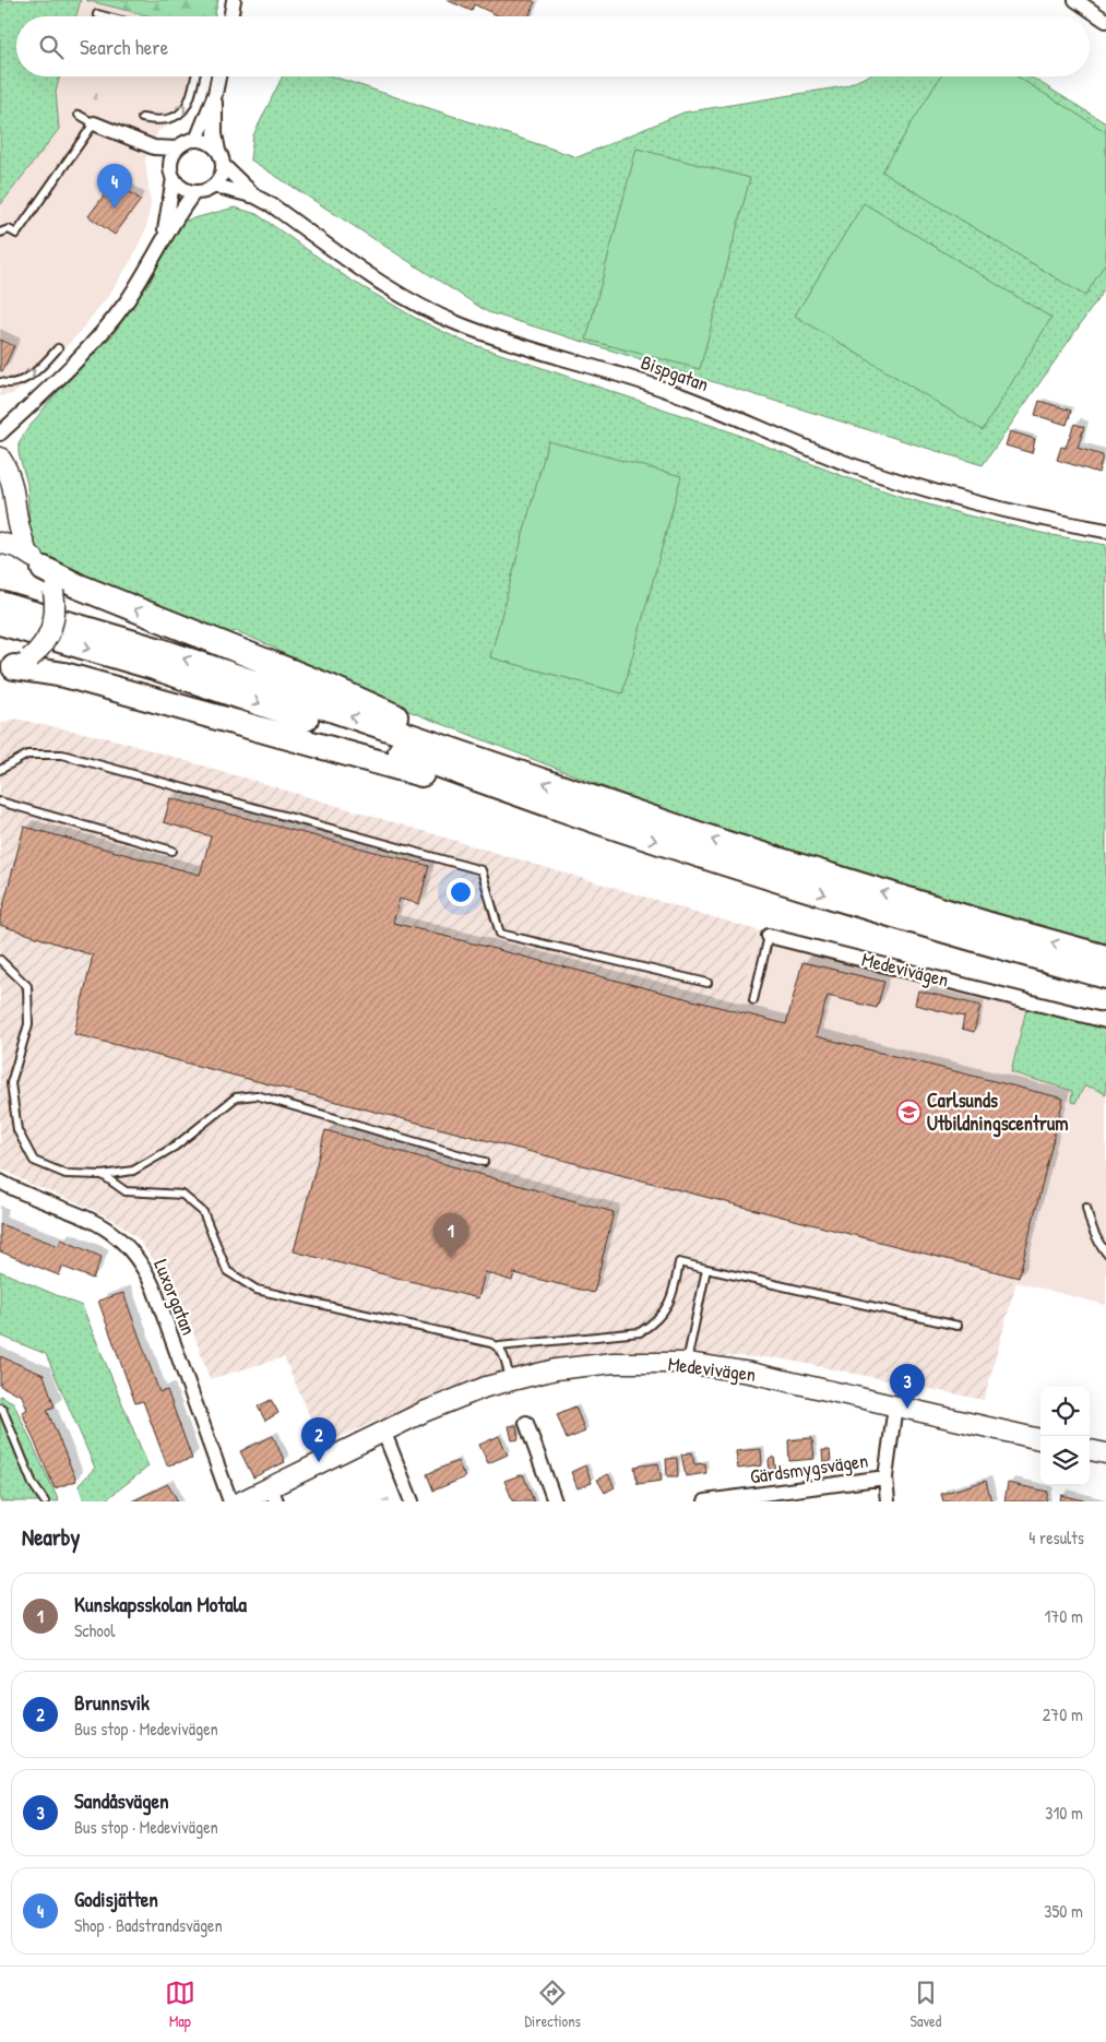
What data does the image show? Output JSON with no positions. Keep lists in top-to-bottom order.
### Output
{
  "streets": {
    "street": [
      "Bispgatan",
      "Medevivägen",
      "Luxorgatan",
      "Gärdsmygsvägen"
    ]
  },
  "places": {
    "school or university": ["Carlsunds Utbildningscentrum"]
  },
  "page": {
    "search": "Search here",
    "pins": [
      "4",
      "1",
      "3",
      "2"
    ],
    "heading": ["Nearby", "4 results"],
    "list": [
      {
        "mark": "1",
        "name": "Kunskapsskolan Motala",
        "note": "School",
        "value": "170 m"
      },
      {
        "mark": "2",
        "name": "Brunnsvik",
        "note": "Bus stop · Medevivägen",
        "value": "270 m"
      },
      {
        "mark": "3",
        "name": "Sandåsvägen",
        "note": "Bus stop · Medevivägen",
        "value": "310 m"
      },
      {
        "mark": "4",
        "name": "Godisjätten",
        "note": "Shop · Badstrandsvägen",
        "value": "350 m"
      }
    ],
    "nav": ["Map", "Directions", "Saved"]
  }
}
